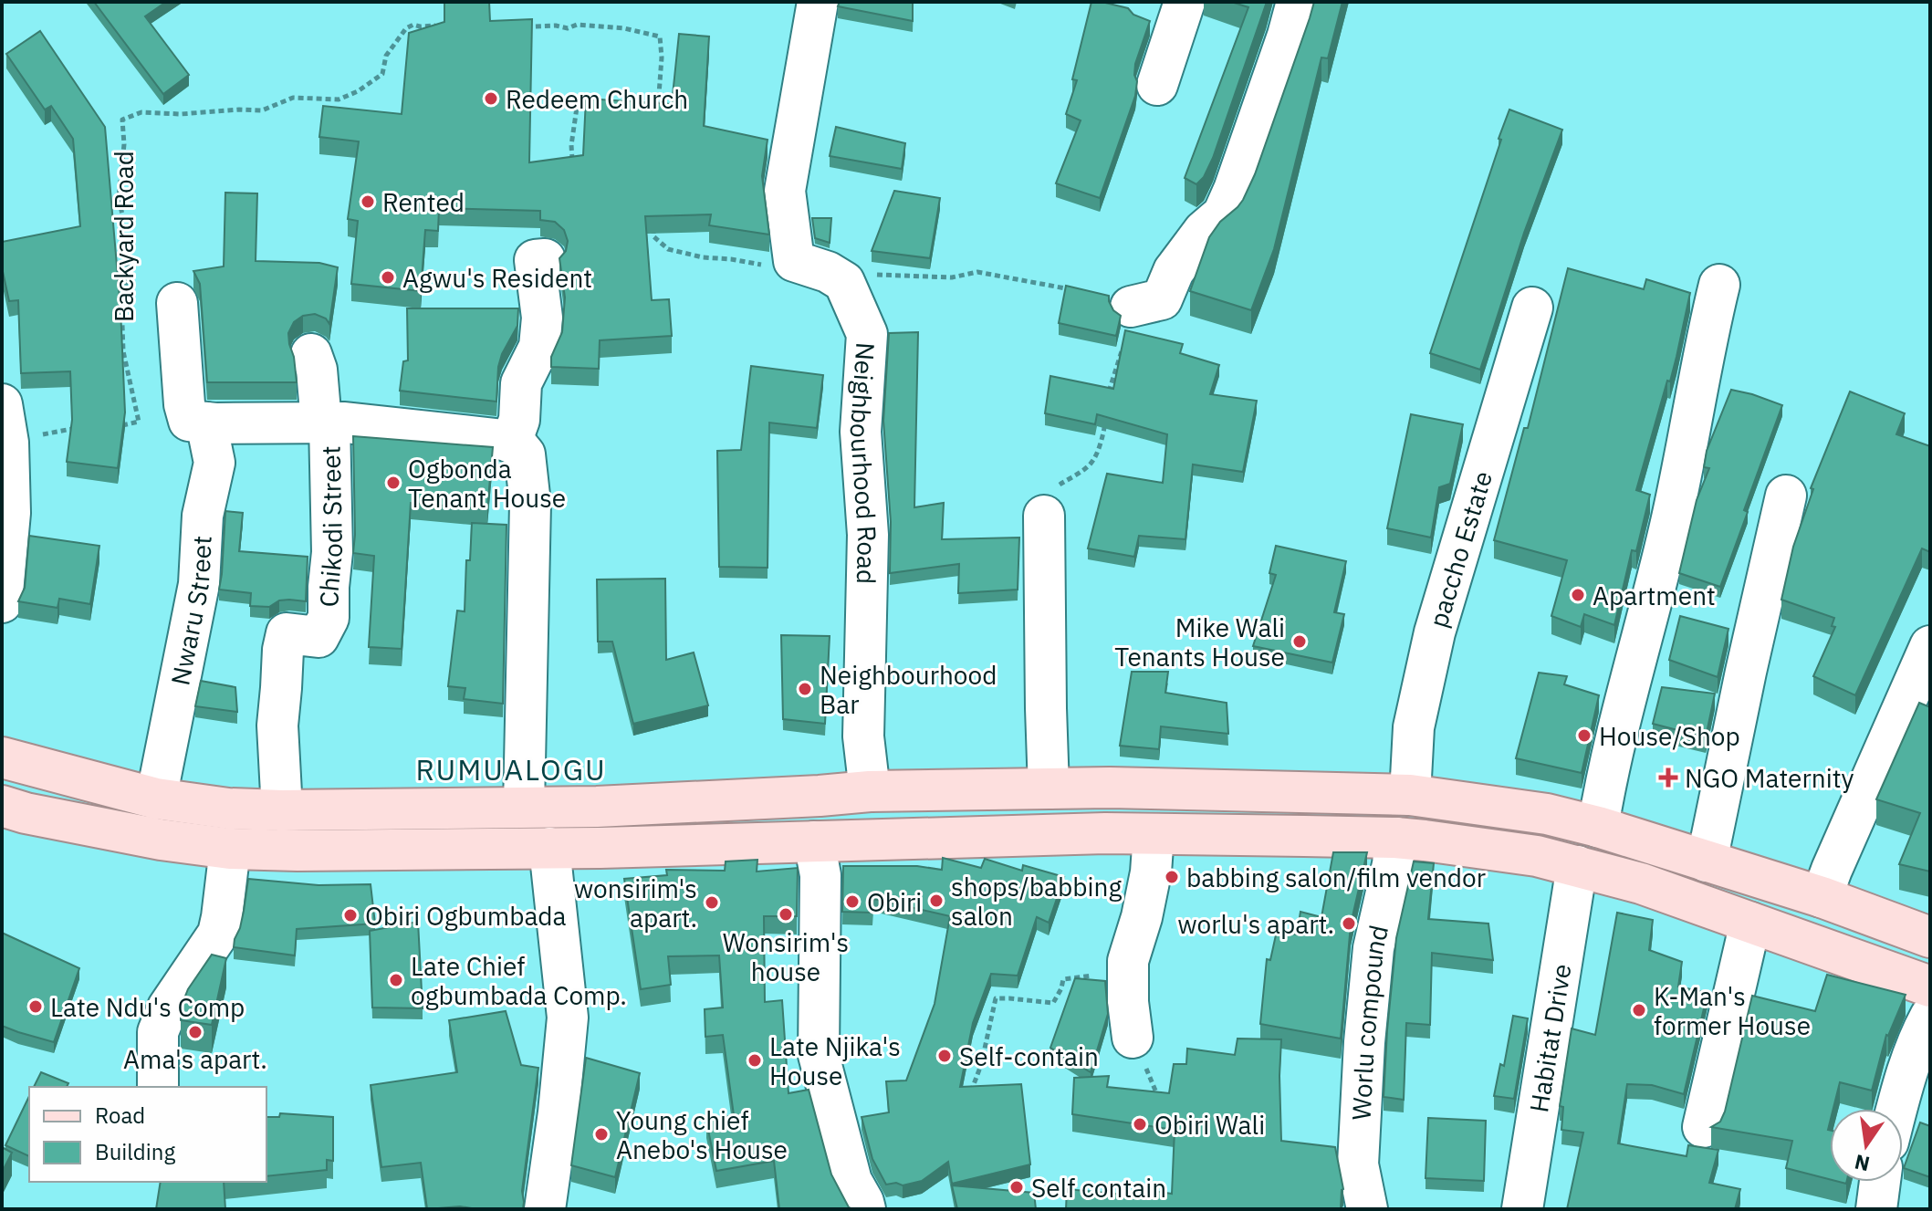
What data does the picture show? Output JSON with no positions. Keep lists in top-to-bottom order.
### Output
{
  "streets": {
    "street": [
      "Neighbourhood Road",
      "Chikodi Street",
      "paccho Estate",
      "Nwaru Street",
      "Worlu compound",
      "Habitat Drive"
    ],
    "path": ["Backyard Road"]
  },
  "districts": ["RUMUALOGU"],
  "places": {
    "other": [
      "Redeem Church",
      "Rented",
      "Agwu's Resident",
      "Ogbonda Tenant House",
      "Apartment",
      "Mike Wali Tenants House",
      "Neighbourhood Bar",
      "House/Shop",
      "babbing salon/film vendor",
      "shops/babbing salon",
      "Obiri",
      "wonsirim's apart.",
      "Wonsirim's house",
      "Obiri Ogbumbada",
      "worlu's apart.",
      "Late Chief ogbumbada Comp.",
      "Late Ndu's Comp",
      "K-Man's former House",
      "Ama's apart.",
      "Self-contain",
      "Late Njika's House",
      "Obiri Wali",
      "Young chief Anebo's House",
      "Self contain"
    ],
    "health": ["NGO Maternity"]
  },
  "legend": ["Road", "Building"],
  "north": "bottom"
}
